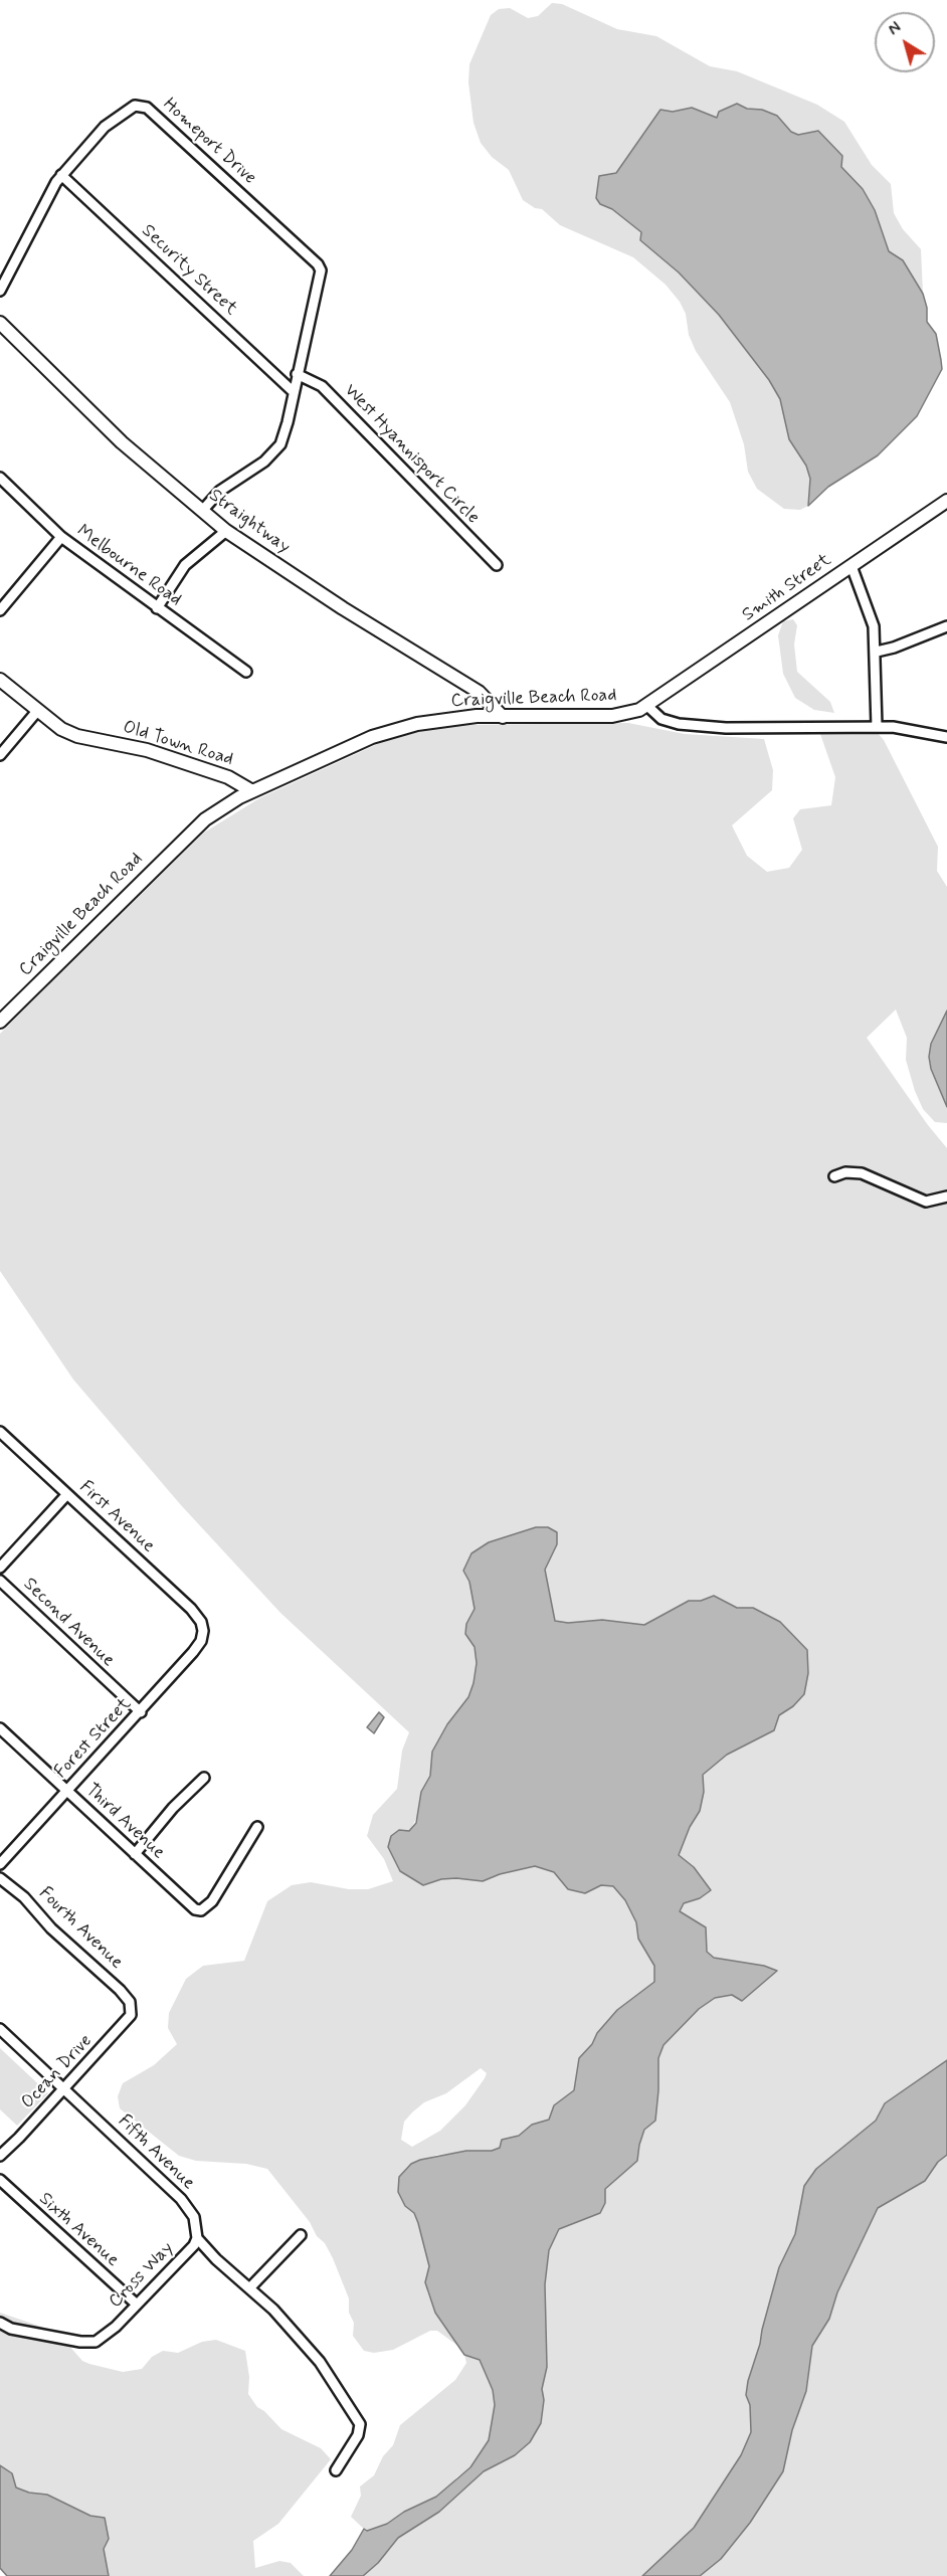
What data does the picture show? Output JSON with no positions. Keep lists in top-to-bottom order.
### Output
{
  "streets": {
    "main road": [
      "Straightway",
      "Smith Street",
      "Craigville Beach Road",
      "Old Town Road"
    ],
    "street": [
      "Homeport Drive",
      "Security Street",
      "West Hyannisport Circle",
      "Melbourne Road",
      "First Avenue",
      "Second Avenue",
      "Forest Street",
      "Third Avenue",
      "Fourth Avenue",
      "Ocean Drive",
      "Fifth Avenue",
      "Sixth Avenue",
      "Cross Way"
    ]
  },
  "crossings": [
    ["Homeport Drive", "Security Street"],
    ["Homeport Drive", "West Hyannisport Circle"],
    ["Straightway", "Craigville Beach Road"],
    ["Smith Street", "Craigville Beach Road"],
    ["Craigville Beach Road", "Old Town Road"],
    ["First Avenue", "Forest Street"],
    ["Second Avenue", "Forest Street"],
    ["Forest Street", "Third Avenue"],
    ["Fourth Avenue", "Ocean Drive"],
    ["Ocean Drive", "Fifth Avenue"],
    ["Fifth Avenue", "Cross Way"],
    ["Sixth Avenue", "Cross Way"]
  ],
  "north": "top left"
}
